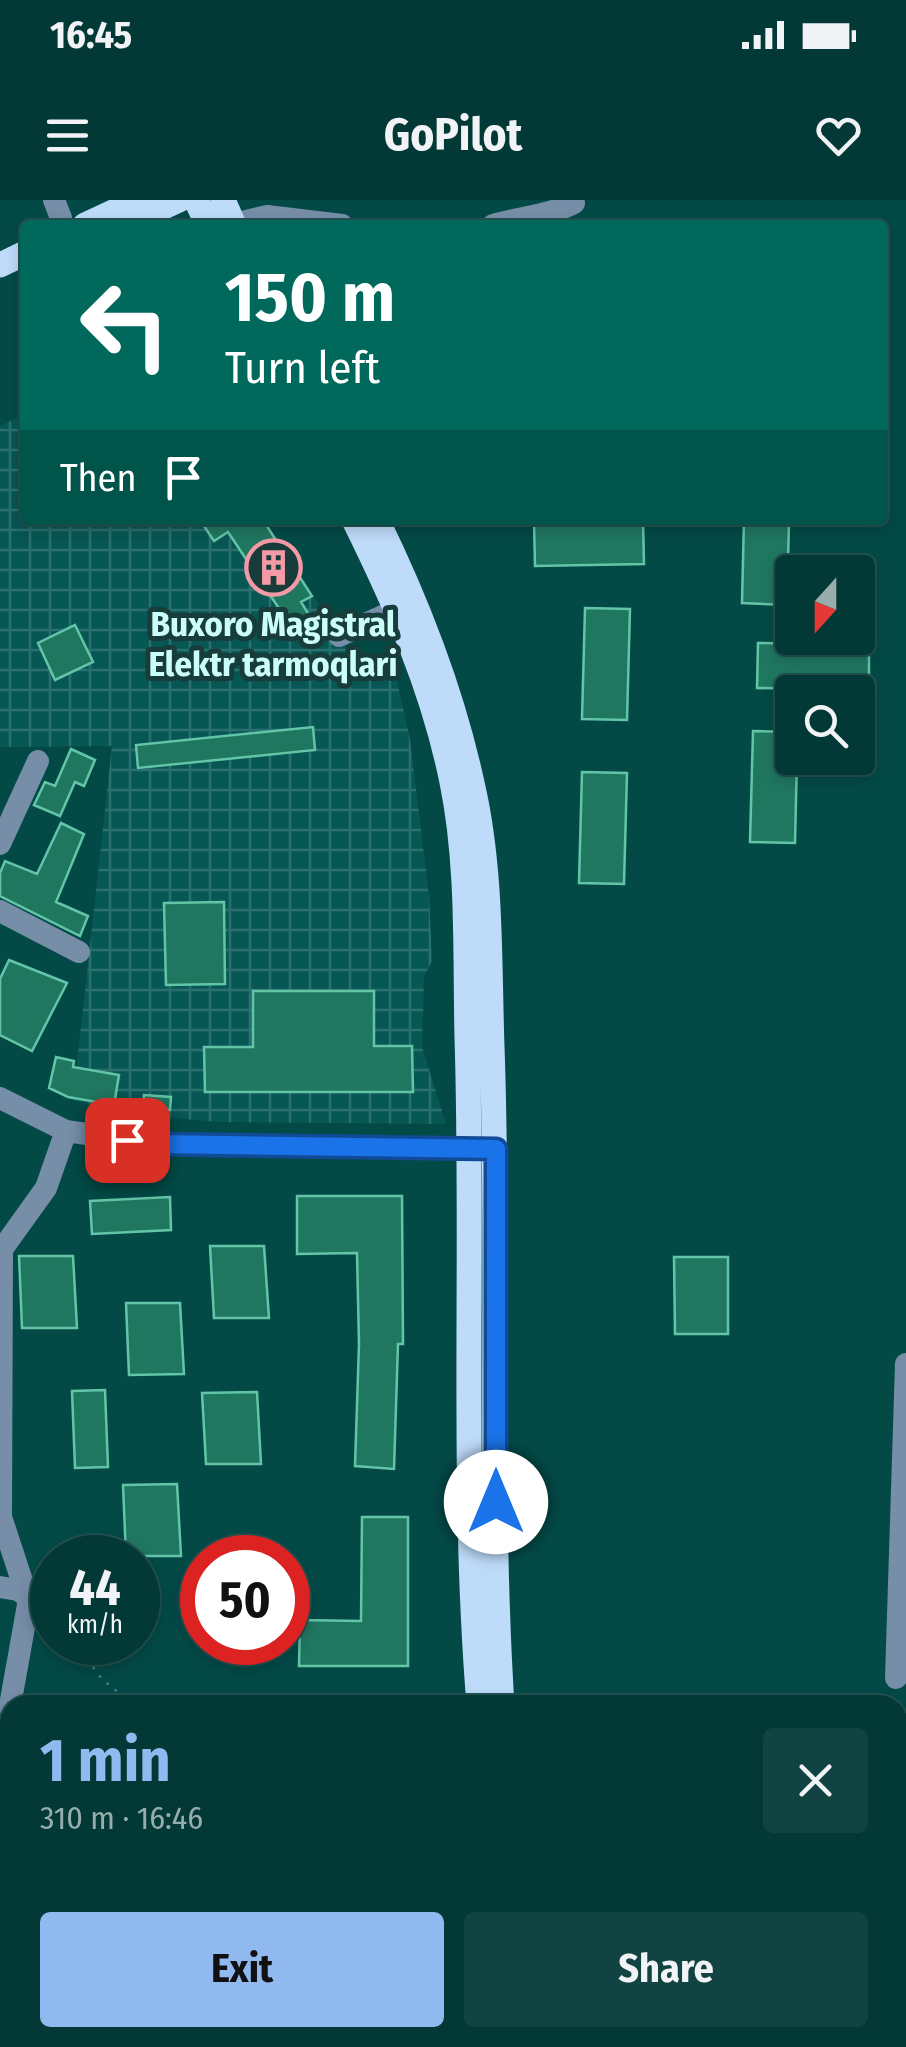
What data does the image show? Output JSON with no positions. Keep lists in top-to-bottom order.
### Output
{
  "places": {
    "building": ["Buxoro Magistral Elektr tarmoqlari"]
  },
  "north": "bottom",
  "page": {
    "status": "16:45",
    "header": "GoPilot",
    "turn": ["150 m", "Turn left"],
    "then": "Then",
    "speed": "44 km/h",
    "limit": "50",
    "heading": ["1 min", "310 m · 16:46"],
    "buttons": ["Exit", "Share"]
  }
}
